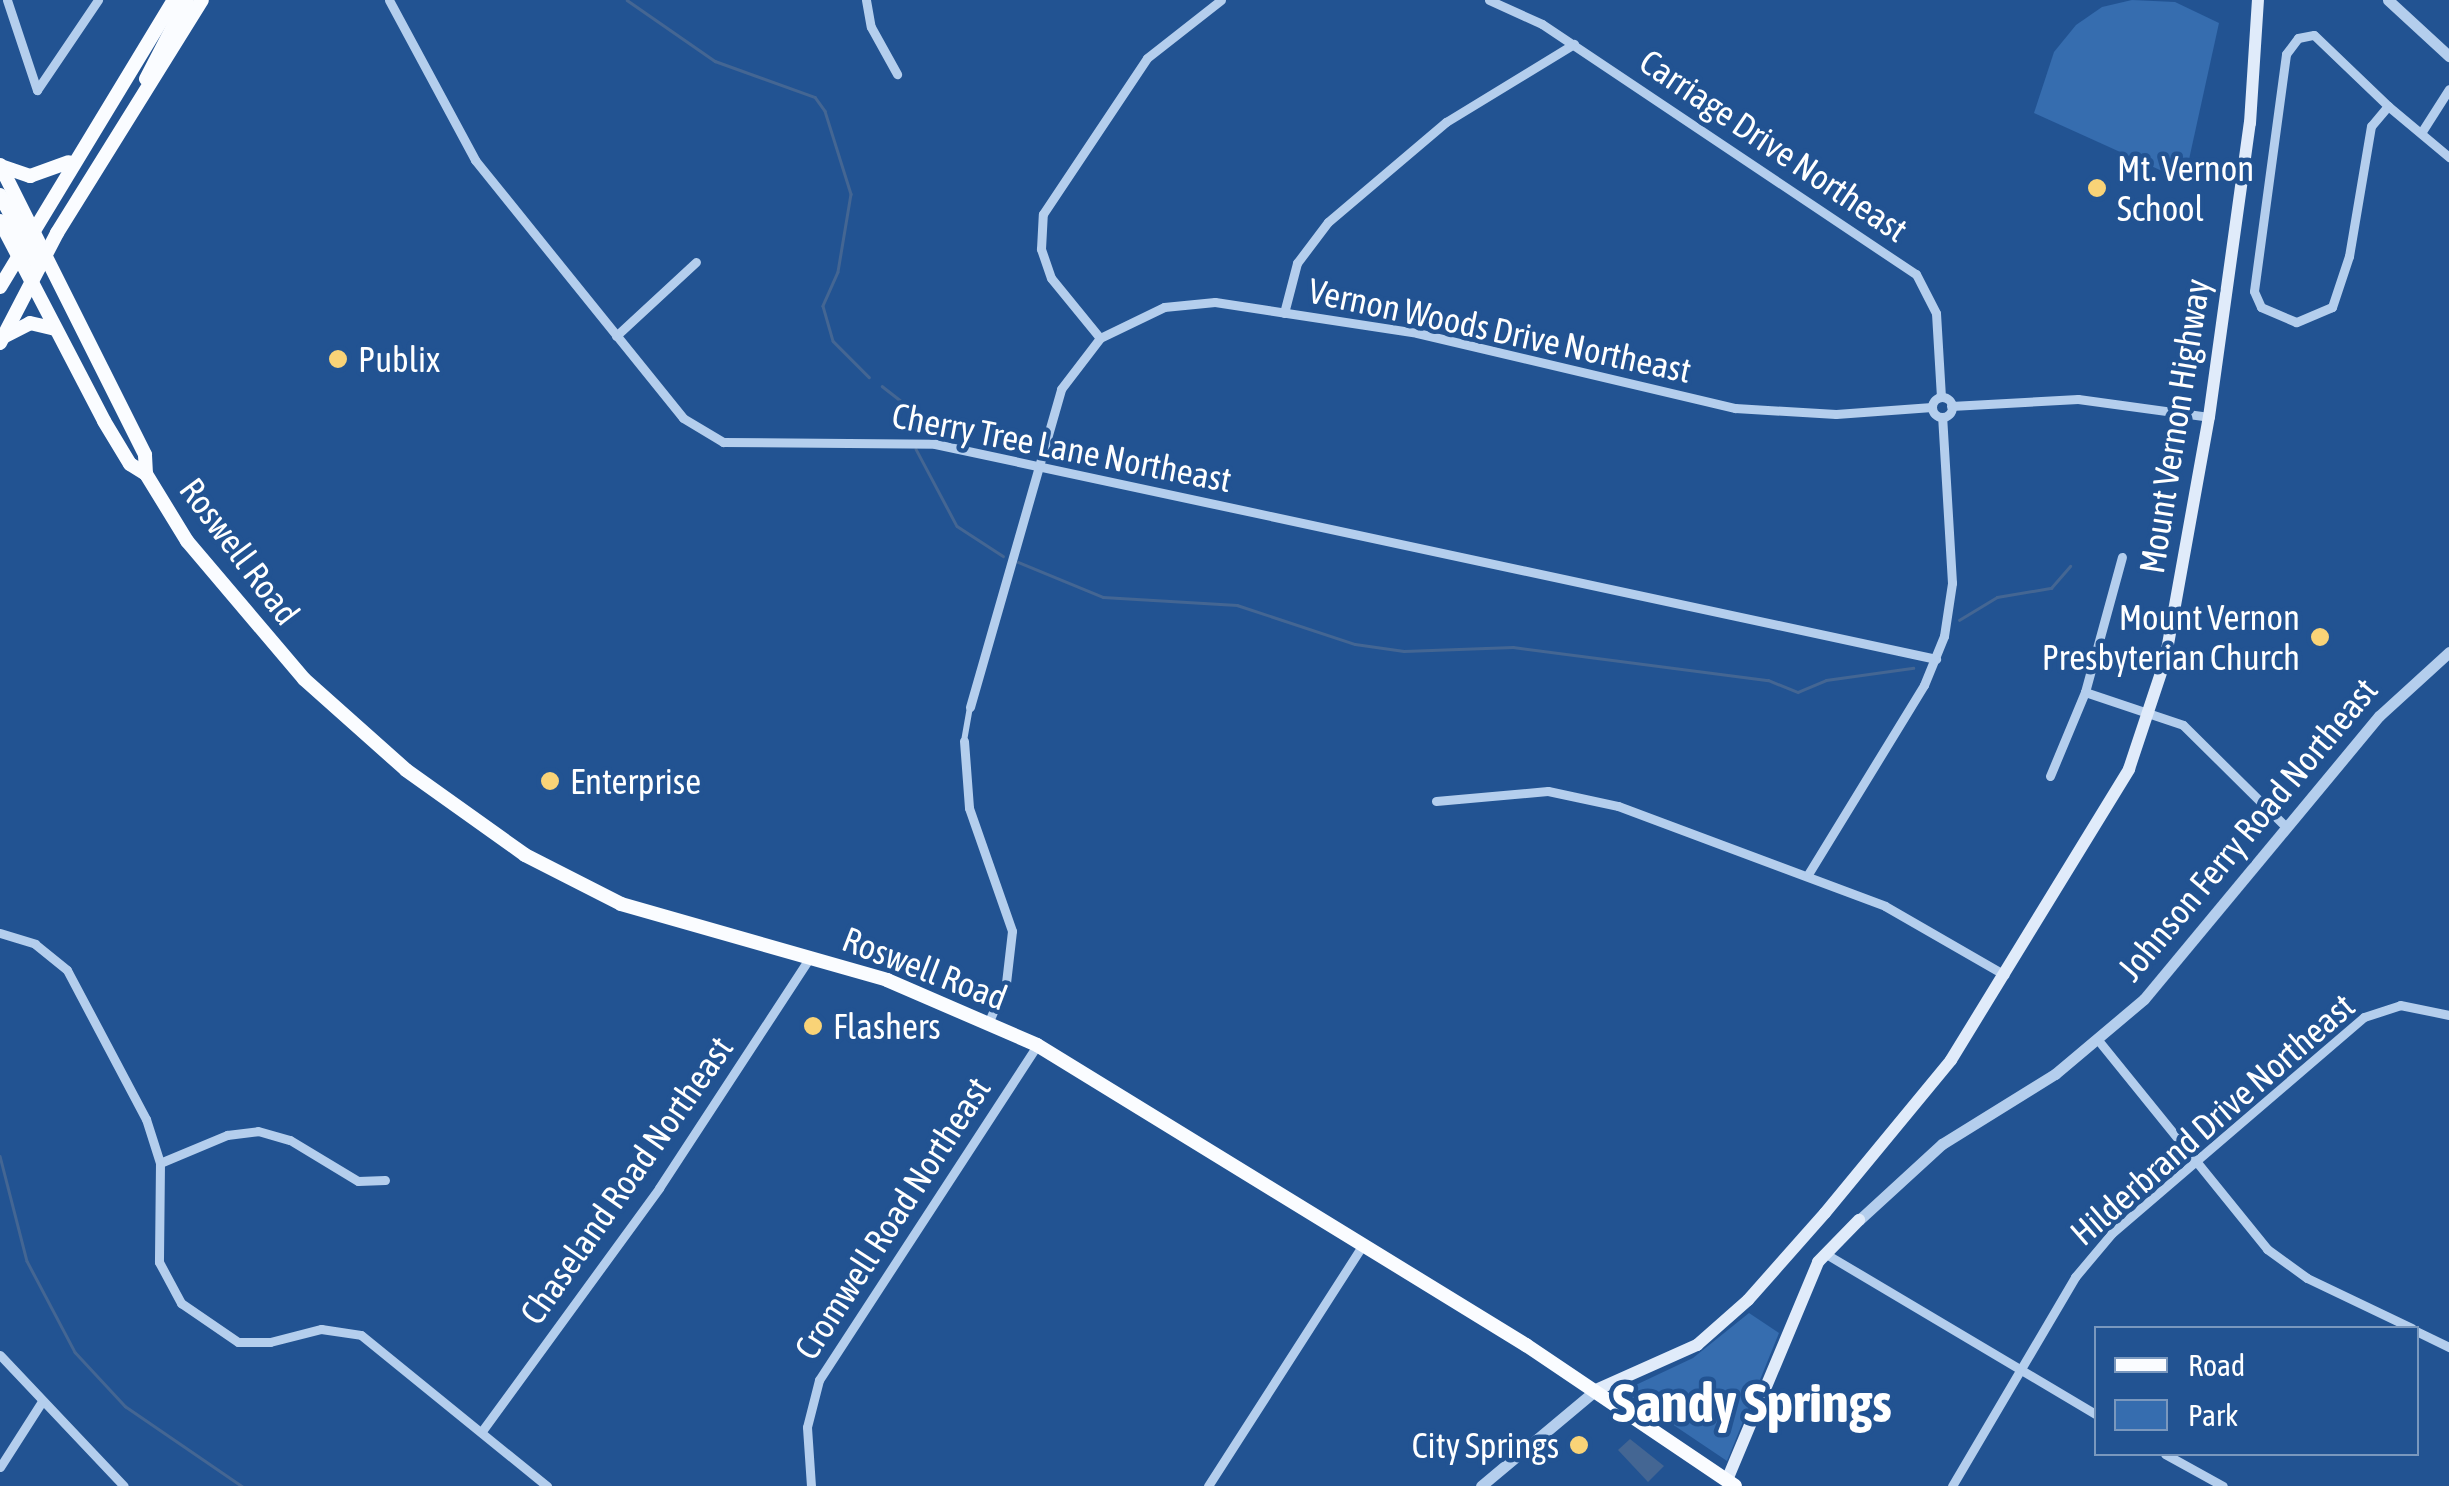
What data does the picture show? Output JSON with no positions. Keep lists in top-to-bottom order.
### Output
{
  "streets": {
    "main road": ["Mount Vernon Highway", "Roswell Road"],
    "street": [
      "Carriage Drive Northeast",
      "Vernon Woods Drive Northeast",
      "Cherry Tree Lane Northeast",
      "Johnson Ferry Road Northeast",
      "Hilderbrand Drive Northeast",
      "Chaseland Road Northeast",
      "Cromwell Road Northeast"
    ]
  },
  "crossings": [
    ["Vernon Woods Drive Northeast", "Cherry Tree Lane Northeast"],
    ["Mount Vernon Highway", "Roswell Road"],
    ["Roswell Road", "Chaseland Road Northeast"],
    ["Roswell Road", "Cromwell Road Northeast"]
  ],
  "districts": ["Sandy Springs"],
  "places": [
    "Mt. Vernon School",
    "Publix",
    "Mount Vernon Presbyterian Church",
    "Enterprise",
    "Flashers",
    "City Springs"
  ],
  "legend": ["Road", "Park"]
}
